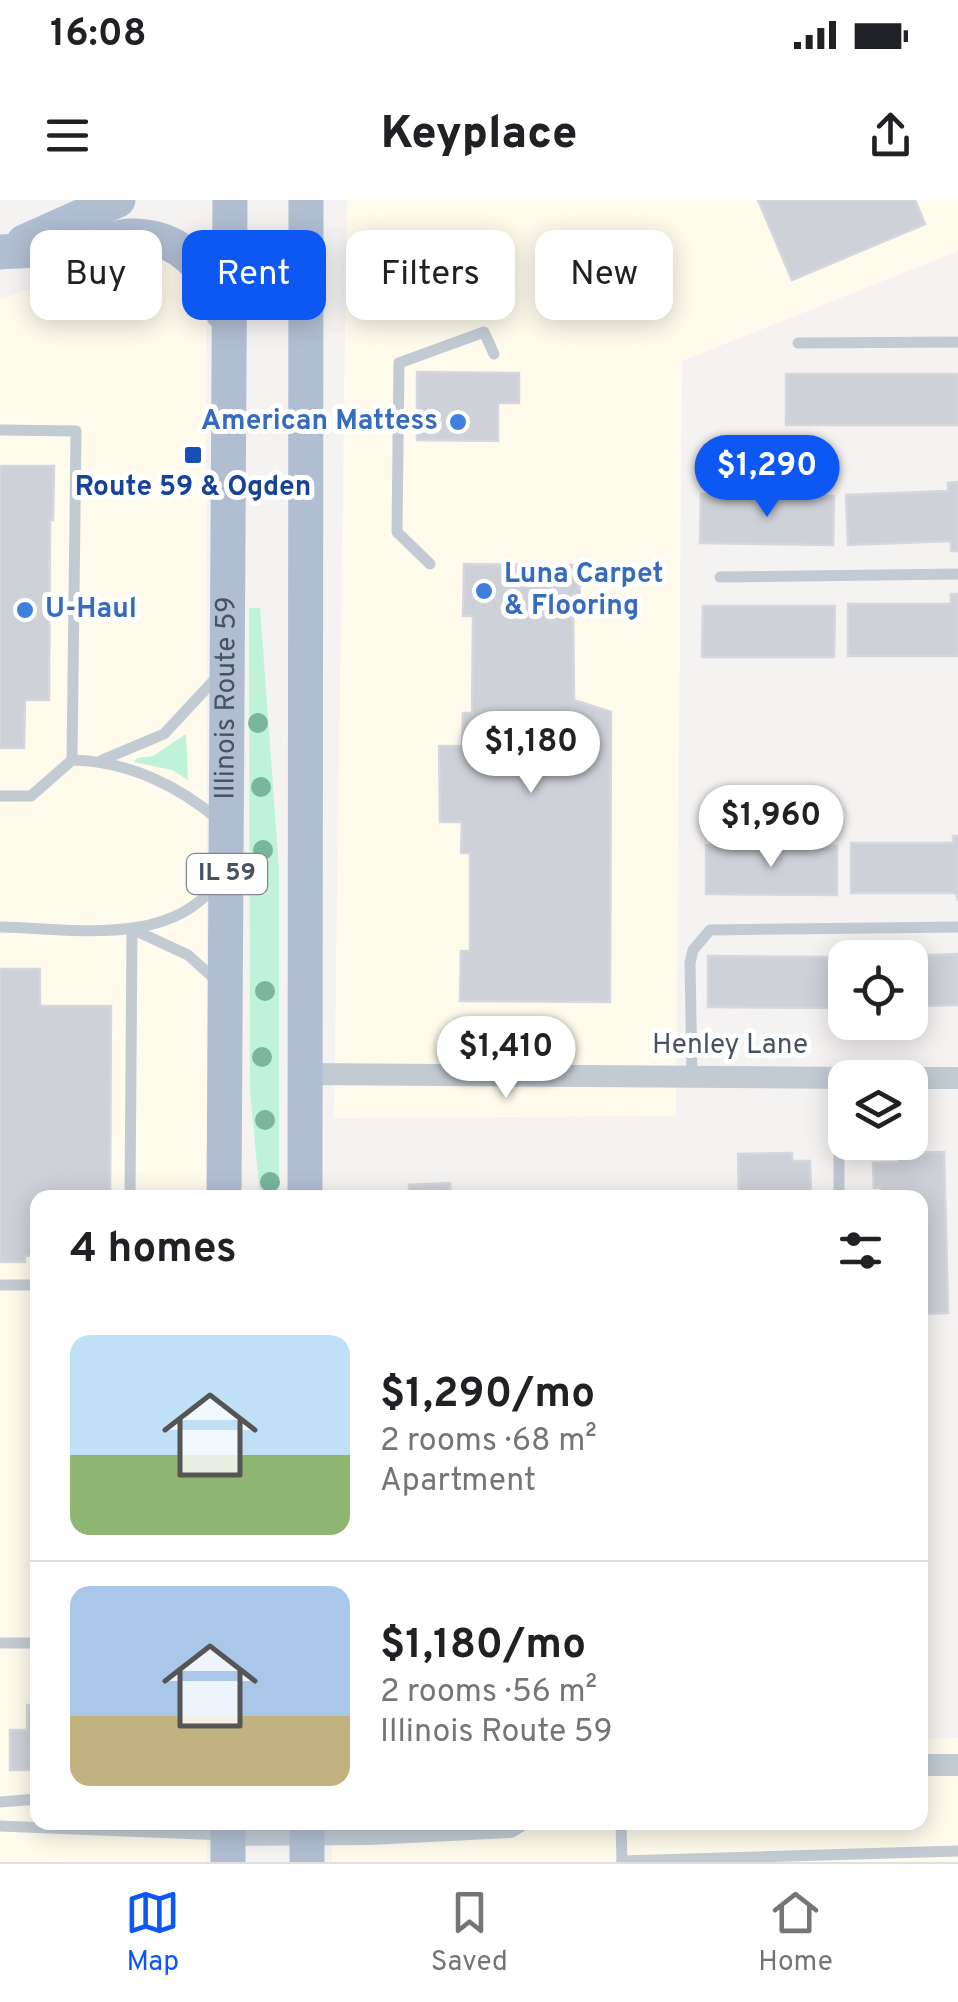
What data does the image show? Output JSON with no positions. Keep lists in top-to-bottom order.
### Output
{
  "streets": {
    "main road": ["Illinois Route 59", "IL 59"],
    "street": ["Henley Lane"]
  },
  "crossings": [
    ["IL 59", "Henley Lane"]
  ],
  "places": {
    "other": ["American Mattess", "Luna Carpet & Flooring", "U-Haul"],
    "transit": ["Route 59 & Ogden"]
  },
  "page": {
    "status": "16:08",
    "header": "Keyplace",
    "chip": [
      "Buy",
      "Rent",
      "Filters",
      "New"
    ],
    "price": [
      "$1,290",
      "$1,180",
      "$1,960",
      "$1,410"
    ],
    "heading": "4 homes",
    "list": [
      {
        "name": "$1,290/mo",
        "note": "2 rooms · 68 m² · Apartment"
      },
      {
        "name": "$1,180/mo",
        "note": "2 rooms · 56 m² · Illinois Route 59"
      }
    ],
    "tabs": ["Map", "Saved", "Home"]
  }
}
